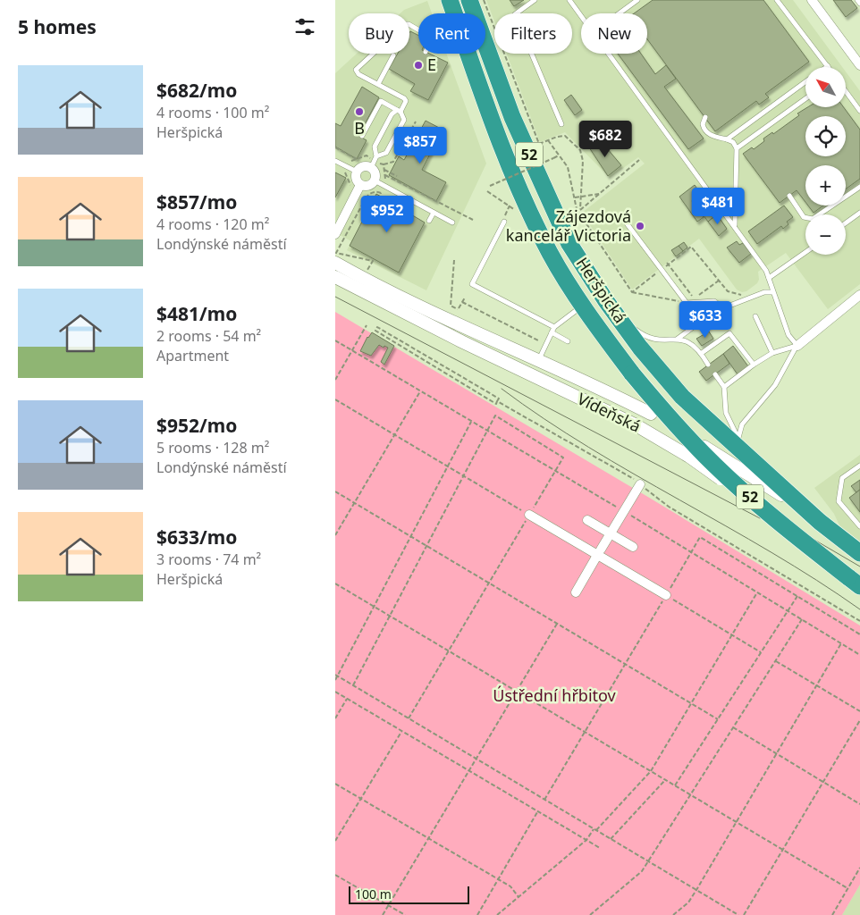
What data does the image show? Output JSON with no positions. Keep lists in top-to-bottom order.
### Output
{
  "streets": {
    "highway": ["52", "Heršpická", "Vídeňská"]
  },
  "crossings": [
    ["52", "Heršpická"],
    ["Heršpická", "Vídeňská"]
  ],
  "parks": ["Ústřední hřbitov"],
  "places": ["E", "B", "Zájezdová kancelář Victoria"],
  "scale_bar": "100 m",
  "north": "top left",
  "page": {
    "heading": "5 homes",
    "chip": [
      "Buy",
      "Rent",
      "Filters",
      "New"
    ],
    "list": [
      {
        "name": "$682/mo",
        "note": "4 rooms · 100 m² · Heršpická"
      },
      {
        "name": "$857/mo",
        "note": "4 rooms · 120 m² · Londýnské náměstí"
      },
      {
        "name": "$481/mo",
        "note": "2 rooms · 54 m² · Apartment"
      },
      {
        "name": "$952/mo",
        "note": "5 rooms · 128 m² · Londýnské náměstí"
      },
      {
        "name": "$633/mo",
        "note": "3 rooms · 74 m² · Heršpická"
      }
    ],
    "map_buttons": ["+", "−"],
    "price": [
      "$682",
      "$857",
      "$481",
      "$952",
      "$633"
    ],
    "scale": "100 m"
  }
}
